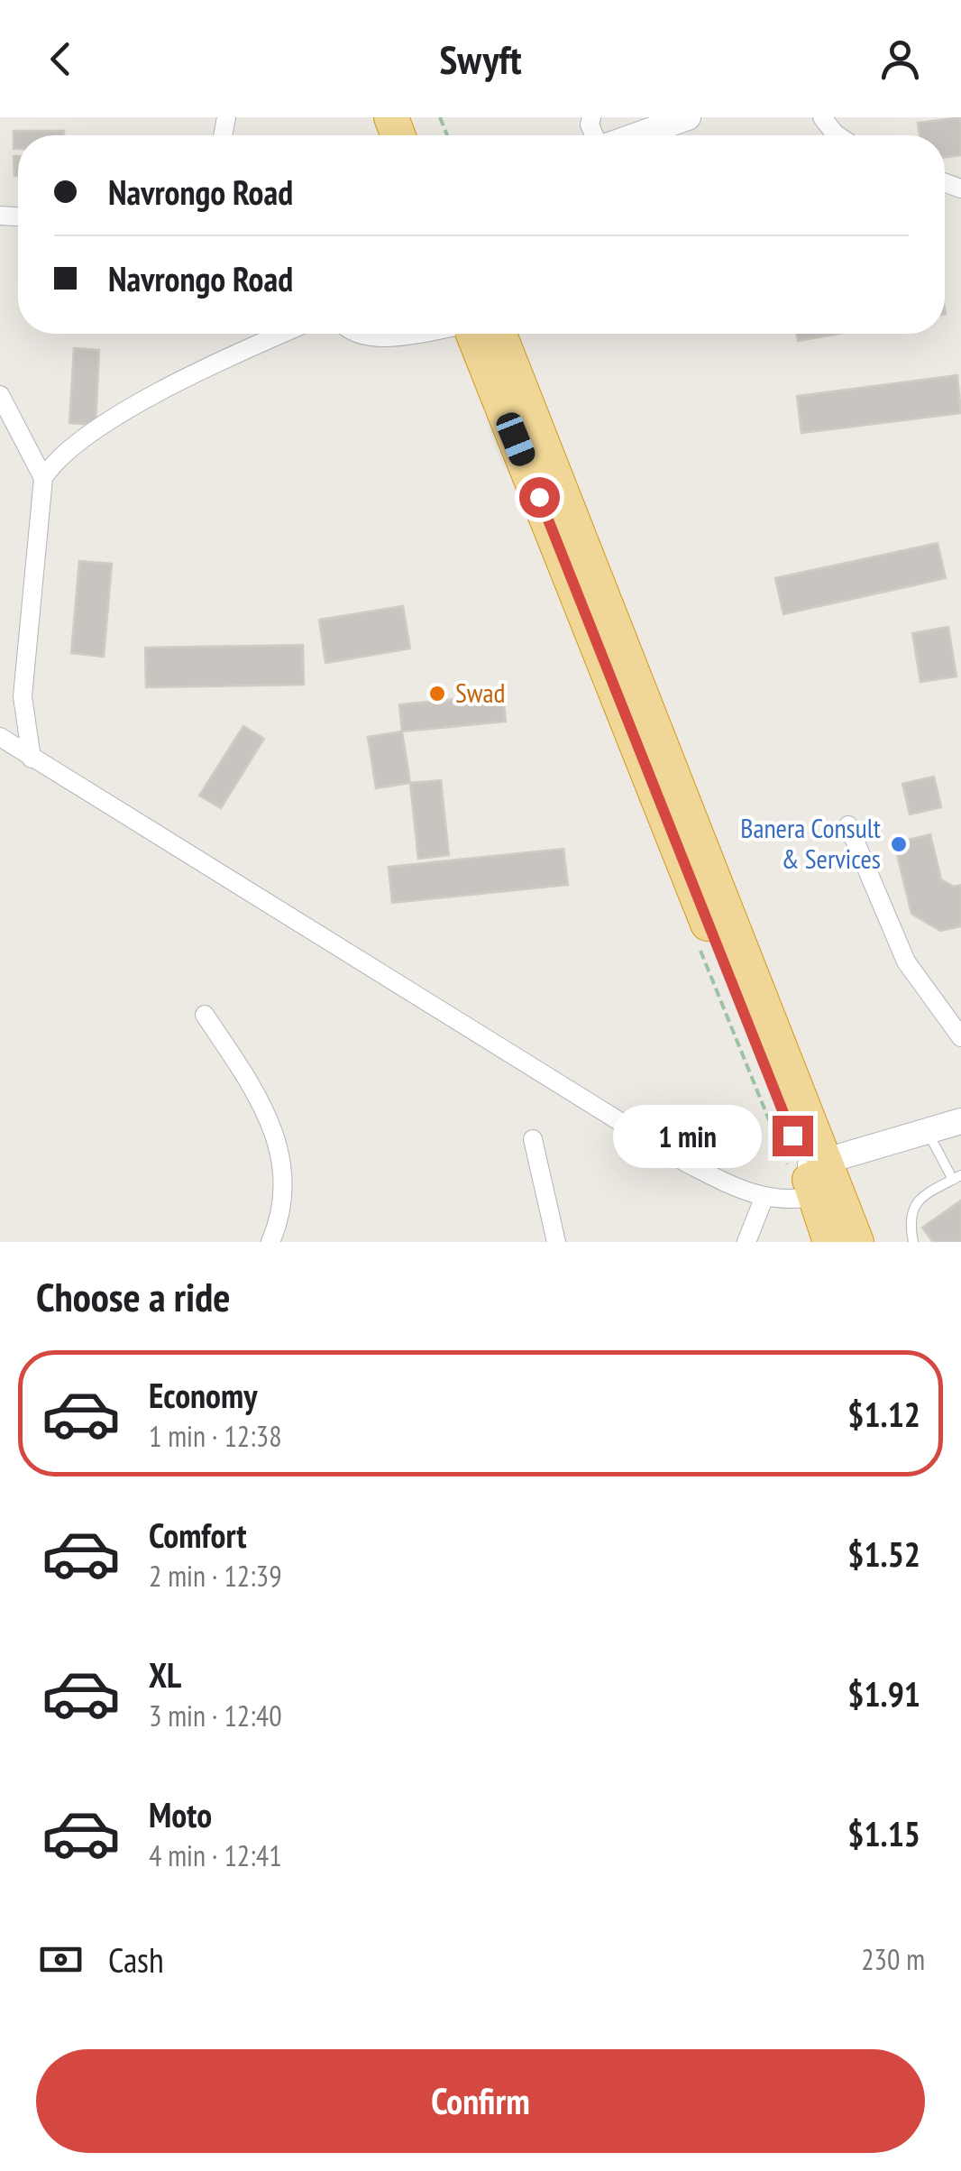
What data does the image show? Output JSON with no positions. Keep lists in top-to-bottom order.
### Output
{
  "places": ["Swad", "Banera Consult & Services"],
  "page": {
    "header": "Swyft",
    "banner": ["Navrongo Road", "Navrongo Road"],
    "bubble": "1 min",
    "heading": "Choose a ride",
    "list": [
      {
        "name": "Economy",
        "note": "1 min · 12:38",
        "value": "$1.12"
      },
      {
        "name": "Comfort",
        "note": "2 min · 12:39",
        "value": "$1.52"
      },
      {
        "name": "XL",
        "note": "3 min · 12:40",
        "value": "$1.91"
      },
      {
        "name": "Moto",
        "note": "4 min · 12:41",
        "value": "$1.15"
      }
    ],
    "pay": ["Cash", "230 m"],
    "buttons": "Confirm"
  }
}
